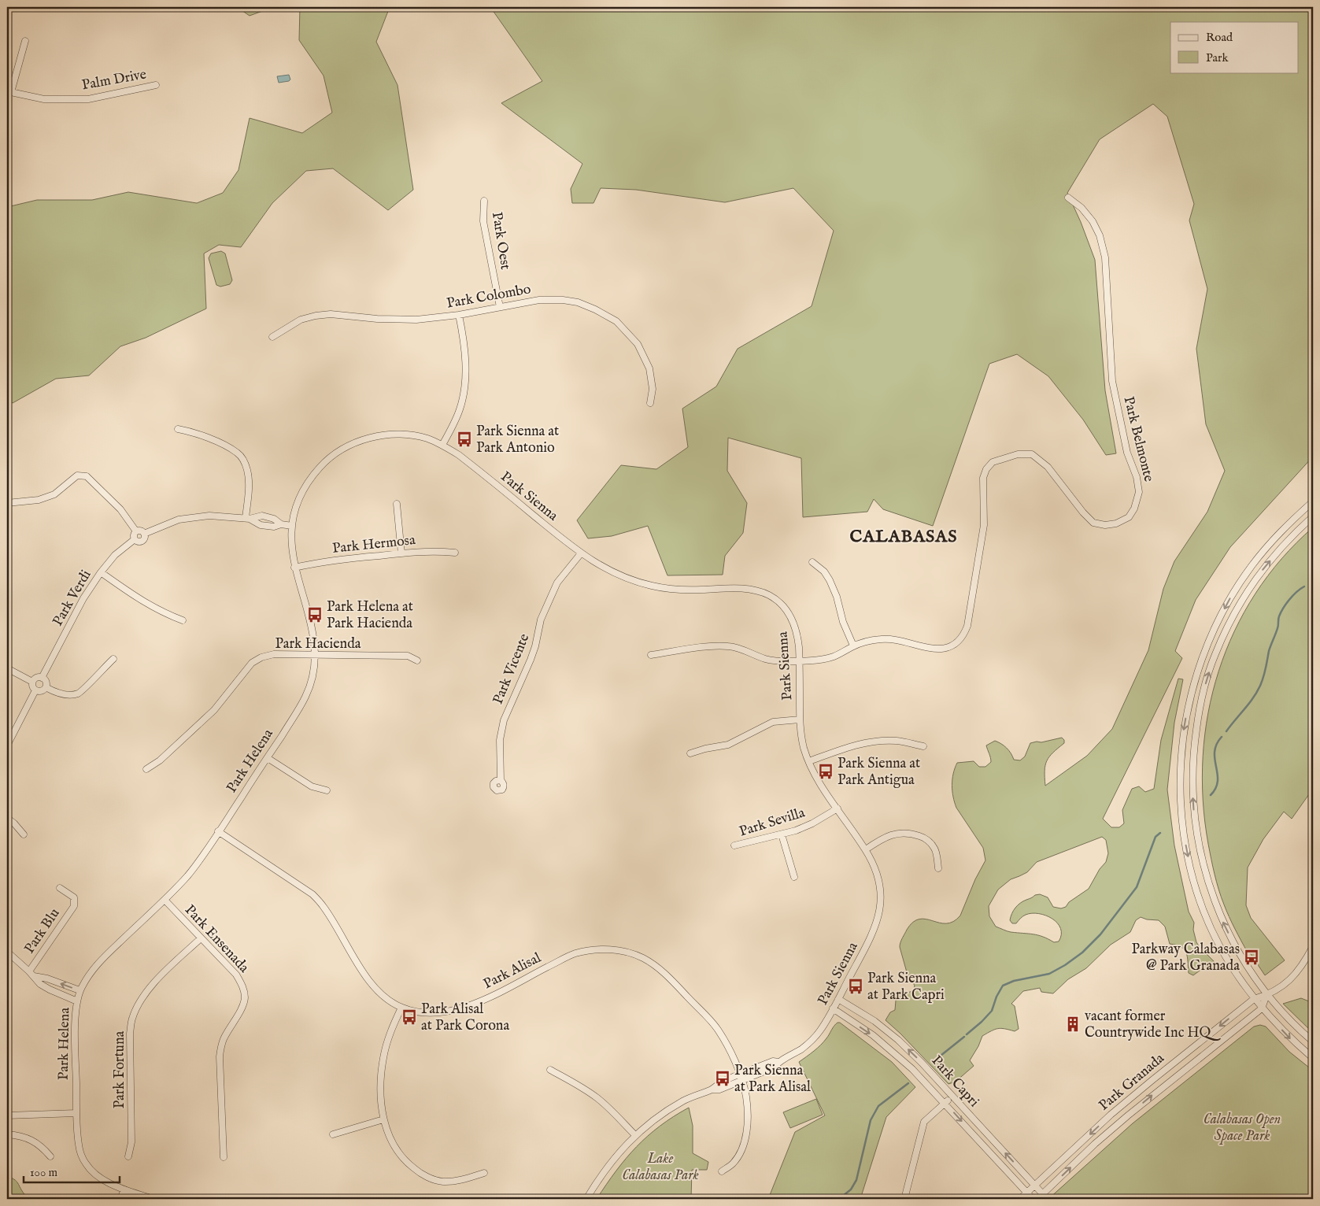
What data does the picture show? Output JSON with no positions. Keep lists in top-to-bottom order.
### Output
{
  "streets": {
    "street": [
      "Palm Drive",
      "Park Oest",
      "Park Colombo",
      "Park Belmonte",
      "Park Sienna",
      "Park Hermosa",
      "Park Verdi",
      "Park Hacienda",
      "Park Vicente",
      "Park Helena",
      "Park Sevilla",
      "Park Blu",
      "Park Ensenada",
      "Park Alisal",
      "Park Fortuna",
      "Park Capri",
      "Park Granada"
    ]
  },
  "crossings": [
    ["Park Oest", "Park Colombo"],
    ["Park Belmonte", "Park Sienna"],
    ["Park Sienna", "Park Vicente"],
    ["Park Sienna", "Park Helena"],
    ["Park Sienna", "Park Sevilla"],
    ["Park Sienna", "Park Alisal"],
    ["Park Sienna", "Park Capri"],
    ["Park Hermosa", "Park Helena"],
    ["Park Hacienda", "Park Helena"],
    ["Park Helena", "Park Ensenada"],
    ["Park Helena", "Park Alisal"],
    ["Park Ensenada", "Park Fortuna"],
    ["Park Capri", "Park Granada"]
  ],
  "districts": ["CALABASAS"],
  "parks": ["Calabasas Open Space Park", "Lake Calabasas Park"],
  "places": {
    "bus stop": [
      "Park Sienna at Park Antonio",
      "Park Helena at Park Hacienda",
      "Park Sienna at Park Antigua",
      "Parkway Calabasas @ Park Granada",
      "Park Sienna at Park Capri",
      "Park Alisal at Park Corona",
      "Park Sienna at Park Alisal"
    ],
    "building": ["vacant former Countrywide Inc HQ"]
  },
  "legend": ["Road", "Park"],
  "scale_bar": "100 m"
}
